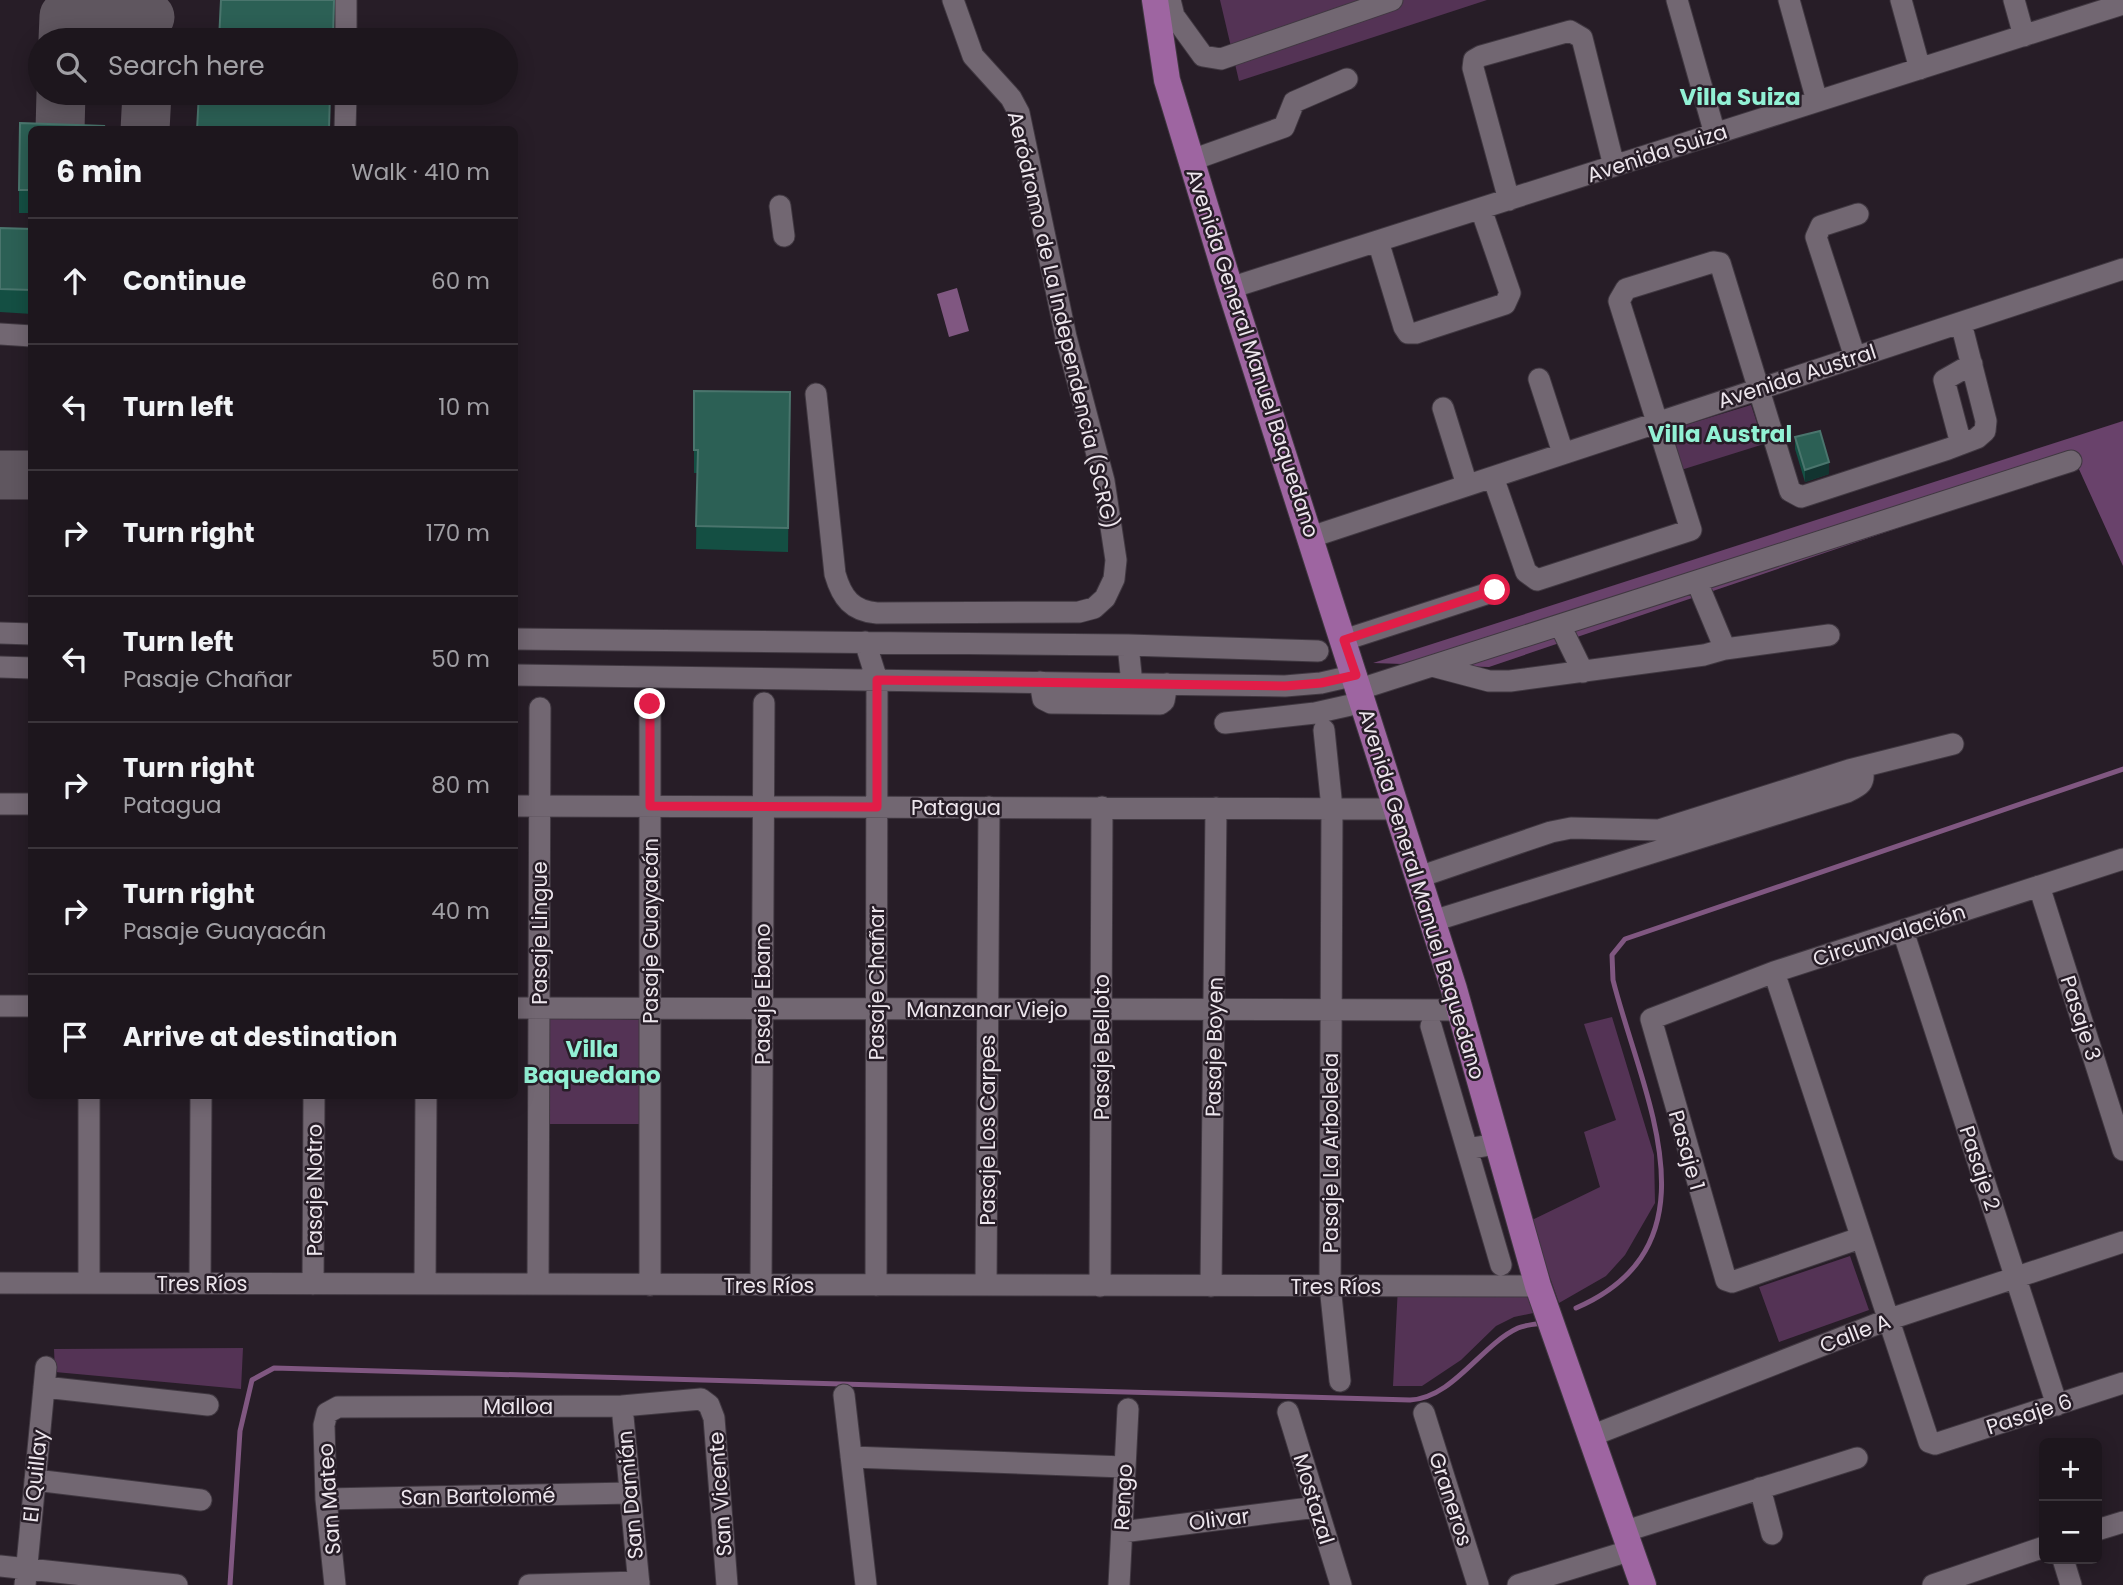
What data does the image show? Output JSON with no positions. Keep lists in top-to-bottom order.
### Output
{
  "streets": {
    "main road": ["Avenida General Manuel Baquedano"],
    "street": [
      "Avenida Suiza",
      "Aeródromo de La Independencia (SCRG)",
      "Avenida Austral",
      "Patagua",
      "Pasaje Guayacán",
      "Pasaje Lingue",
      "Circunvalación",
      "Pasaje Chañar",
      "Pasaje Ebano",
      "Manzanar Viejo",
      "Pasaje 3",
      "Pasaje Belloto",
      "Pasaje Boyen",
      "Pasaje Los Carpes",
      "Pasaje 1",
      "Pasaje La Arboleda",
      "Pasaje 2",
      "Pasaje Notro",
      "Tres Ríos",
      "Calle A",
      "Malloa",
      "Pasaje 6",
      "El Quillay",
      "San Vicente",
      "San Damián",
      "San Bartolomé",
      "Rengo",
      "San Mateo",
      "Mostazal",
      "Graneros",
      "Olivar"
    ]
  },
  "crossings": [
    ["Avenida Suiza", "Avenida General Manuel Baquedano"],
    ["Avenida General Manuel Baquedano", "Avenida Austral"],
    ["Avenida General Manuel Baquedano", "Patagua"],
    ["Avenida General Manuel Baquedano", "Manzanar Viejo"],
    ["Avenida General Manuel Baquedano", "Tres Ríos"],
    ["Avenida General Manuel Baquedano", "Calle A"],
    ["Patagua", "Pasaje Guayacán"],
    ["Patagua", "Pasaje Lingue"],
    ["Patagua", "Pasaje Chañar"],
    ["Patagua", "Pasaje Ebano"],
    ["Patagua", "Pasaje Belloto"],
    ["Patagua", "Pasaje Boyen"],
    ["Patagua", "Pasaje Los Carpes"],
    ["Patagua", "Pasaje La Arboleda"],
    ["Pasaje Guayacán", "Manzanar Viejo"],
    ["Pasaje Guayacán", "Tres Ríos"],
    ["Pasaje Lingue", "Manzanar Viejo"],
    ["Pasaje Lingue", "Tres Ríos"],
    ["Circunvalación", "Pasaje 3"],
    ["Circunvalación", "Pasaje 1"],
    ["Circunvalación", "Pasaje 2"],
    ["Pasaje Chañar", "Manzanar Viejo"],
    ["Pasaje Chañar", "Tres Ríos"],
    ["Pasaje Ebano", "Manzanar Viejo"],
    ["Pasaje Ebano", "Tres Ríos"],
    ["Manzanar Viejo", "Pasaje Belloto"],
    ["Manzanar Viejo", "Pasaje Boyen"],
    ["Manzanar Viejo", "Pasaje Los Carpes"],
    ["Manzanar Viejo", "Pasaje La Arboleda"],
    ["Pasaje Belloto", "Tres Ríos"],
    ["Pasaje Boyen", "Tres Ríos"],
    ["Pasaje Los Carpes", "Tres Ríos"],
    ["Pasaje La Arboleda", "Tres Ríos"],
    ["Pasaje 2", "Calle A"],
    ["Pasaje 2", "Pasaje 6"],
    ["Pasaje Notro", "Tres Ríos"],
    ["Calle A", "Pasaje 6"],
    ["Malloa", "San Vicente"],
    ["Malloa", "San Damián"],
    ["Malloa", "San Mateo"],
    ["San Damián", "San Bartolomé"],
    ["San Bartolomé", "San Mateo"],
    ["Rengo", "Olivar"],
    ["Mostazal", "Olivar"]
  ],
  "districts": ["Villa Suiza", "Villa Austral", "Villa Baquedano"],
  "page": {
    "search": "Search here",
    "heading": ["6 min", "Walk · 410 m"],
    "list": [
      ["Continue", "60 m"],
      ["Turn left", "10 m"],
      ["Turn right", "170 m"],
      ["Turn left", "Pasaje Chañar", "50 m"],
      ["Turn right", "Patagua", "80 m"],
      ["Turn right", "Pasaje Guayacán", "40 m"],
      "Arrive at destination"
    ],
    "map_buttons": ["+", "−"]
  }
}
